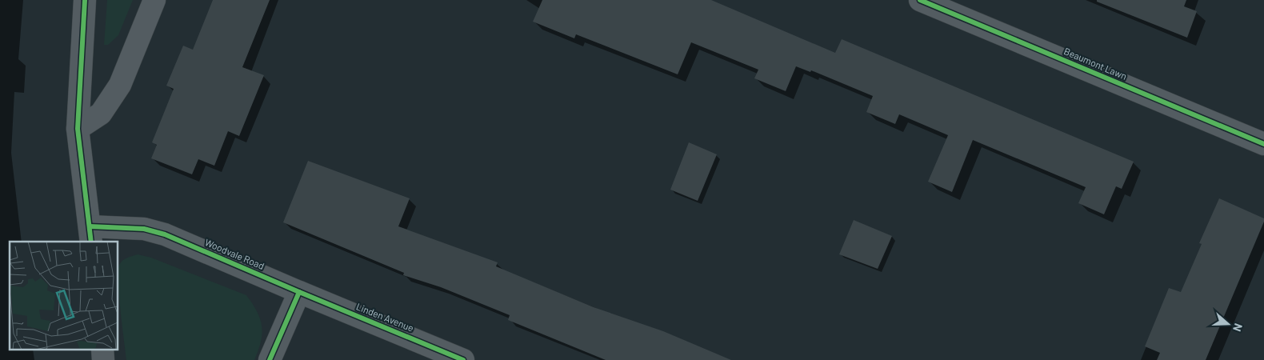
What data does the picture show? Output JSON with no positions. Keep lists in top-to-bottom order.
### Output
{
  "streets": {
    "street": ["Beaumont Lawn", "Woodvale Road", "Linden Avenue"]
  },
  "crossings": [
    ["Woodvale Road", "Linden Avenue"]
  ],
  "north": "right"
}
